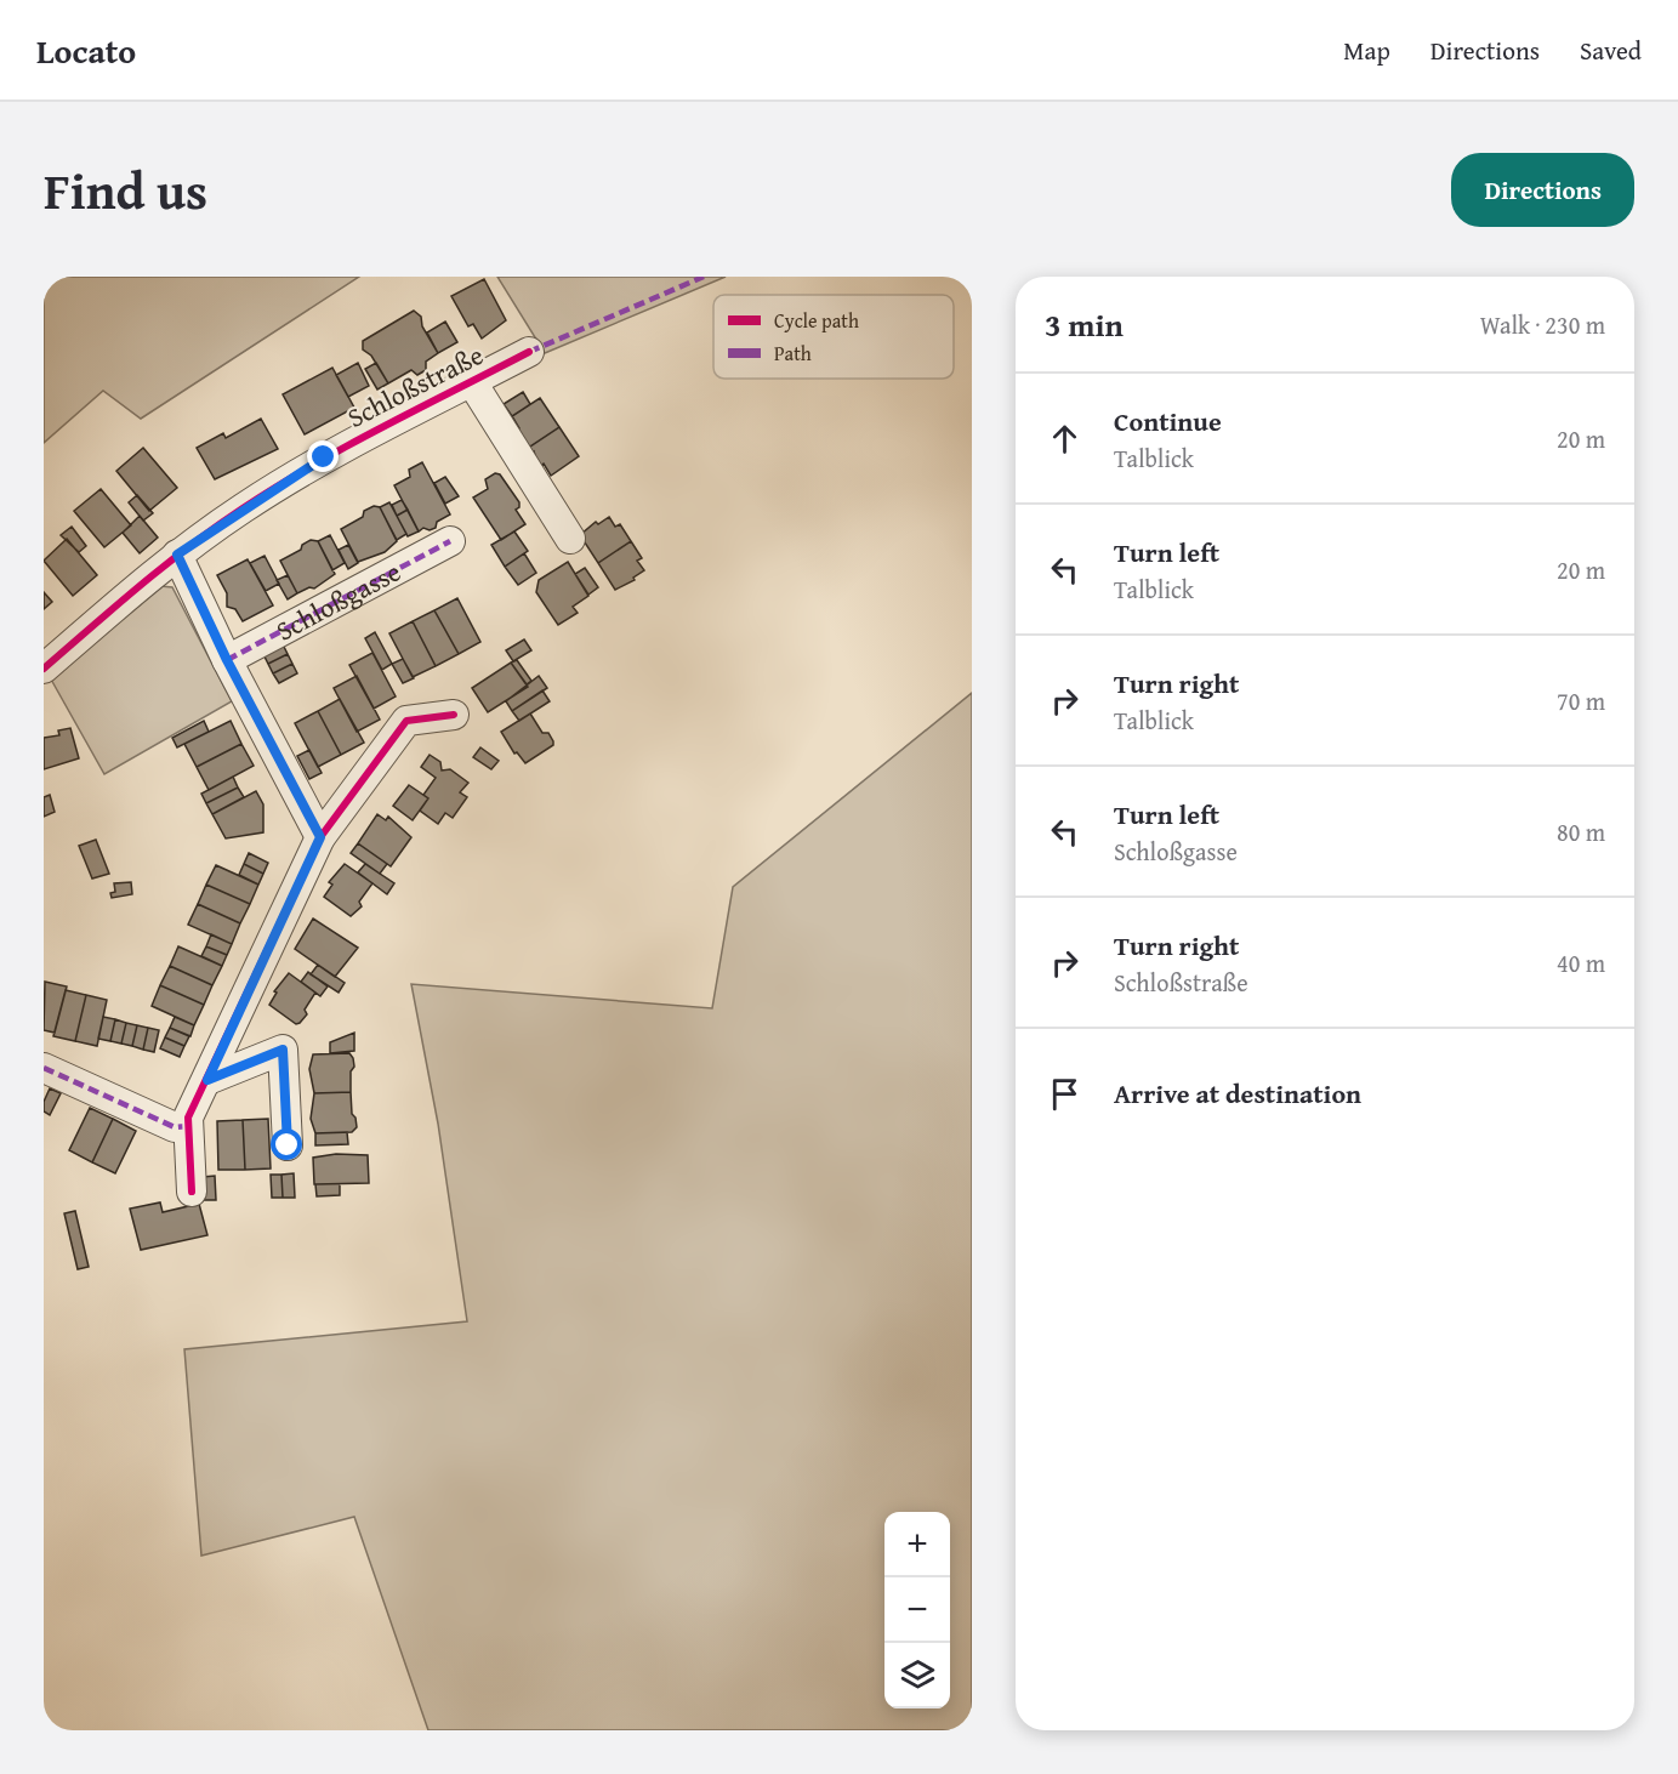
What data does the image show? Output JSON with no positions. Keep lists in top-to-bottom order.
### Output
{
  "streets": {
    "street": ["Schloßstraße", "Schloßgasse"]
  },
  "legend": ["Cycle path", "Path"],
  "page": {
    "header": "Locato",
    "nav": ["Map", "Directions", "Saved"],
    "title": "Find us",
    "buttons": "Directions",
    "heading": ["3 min", "Walk · 230 m"],
    "list": [
      ["Continue", "Talblick", "20 m"],
      ["Turn left", "Talblick", "20 m"],
      ["Turn right", "Talblick", "70 m"],
      ["Turn left", "Schloßgasse", "80 m"],
      ["Turn right", "Schloßstraße", "40 m"],
      "Arrive at destination"
    ],
    "map_buttons": ["+", "−"]
  }
}
